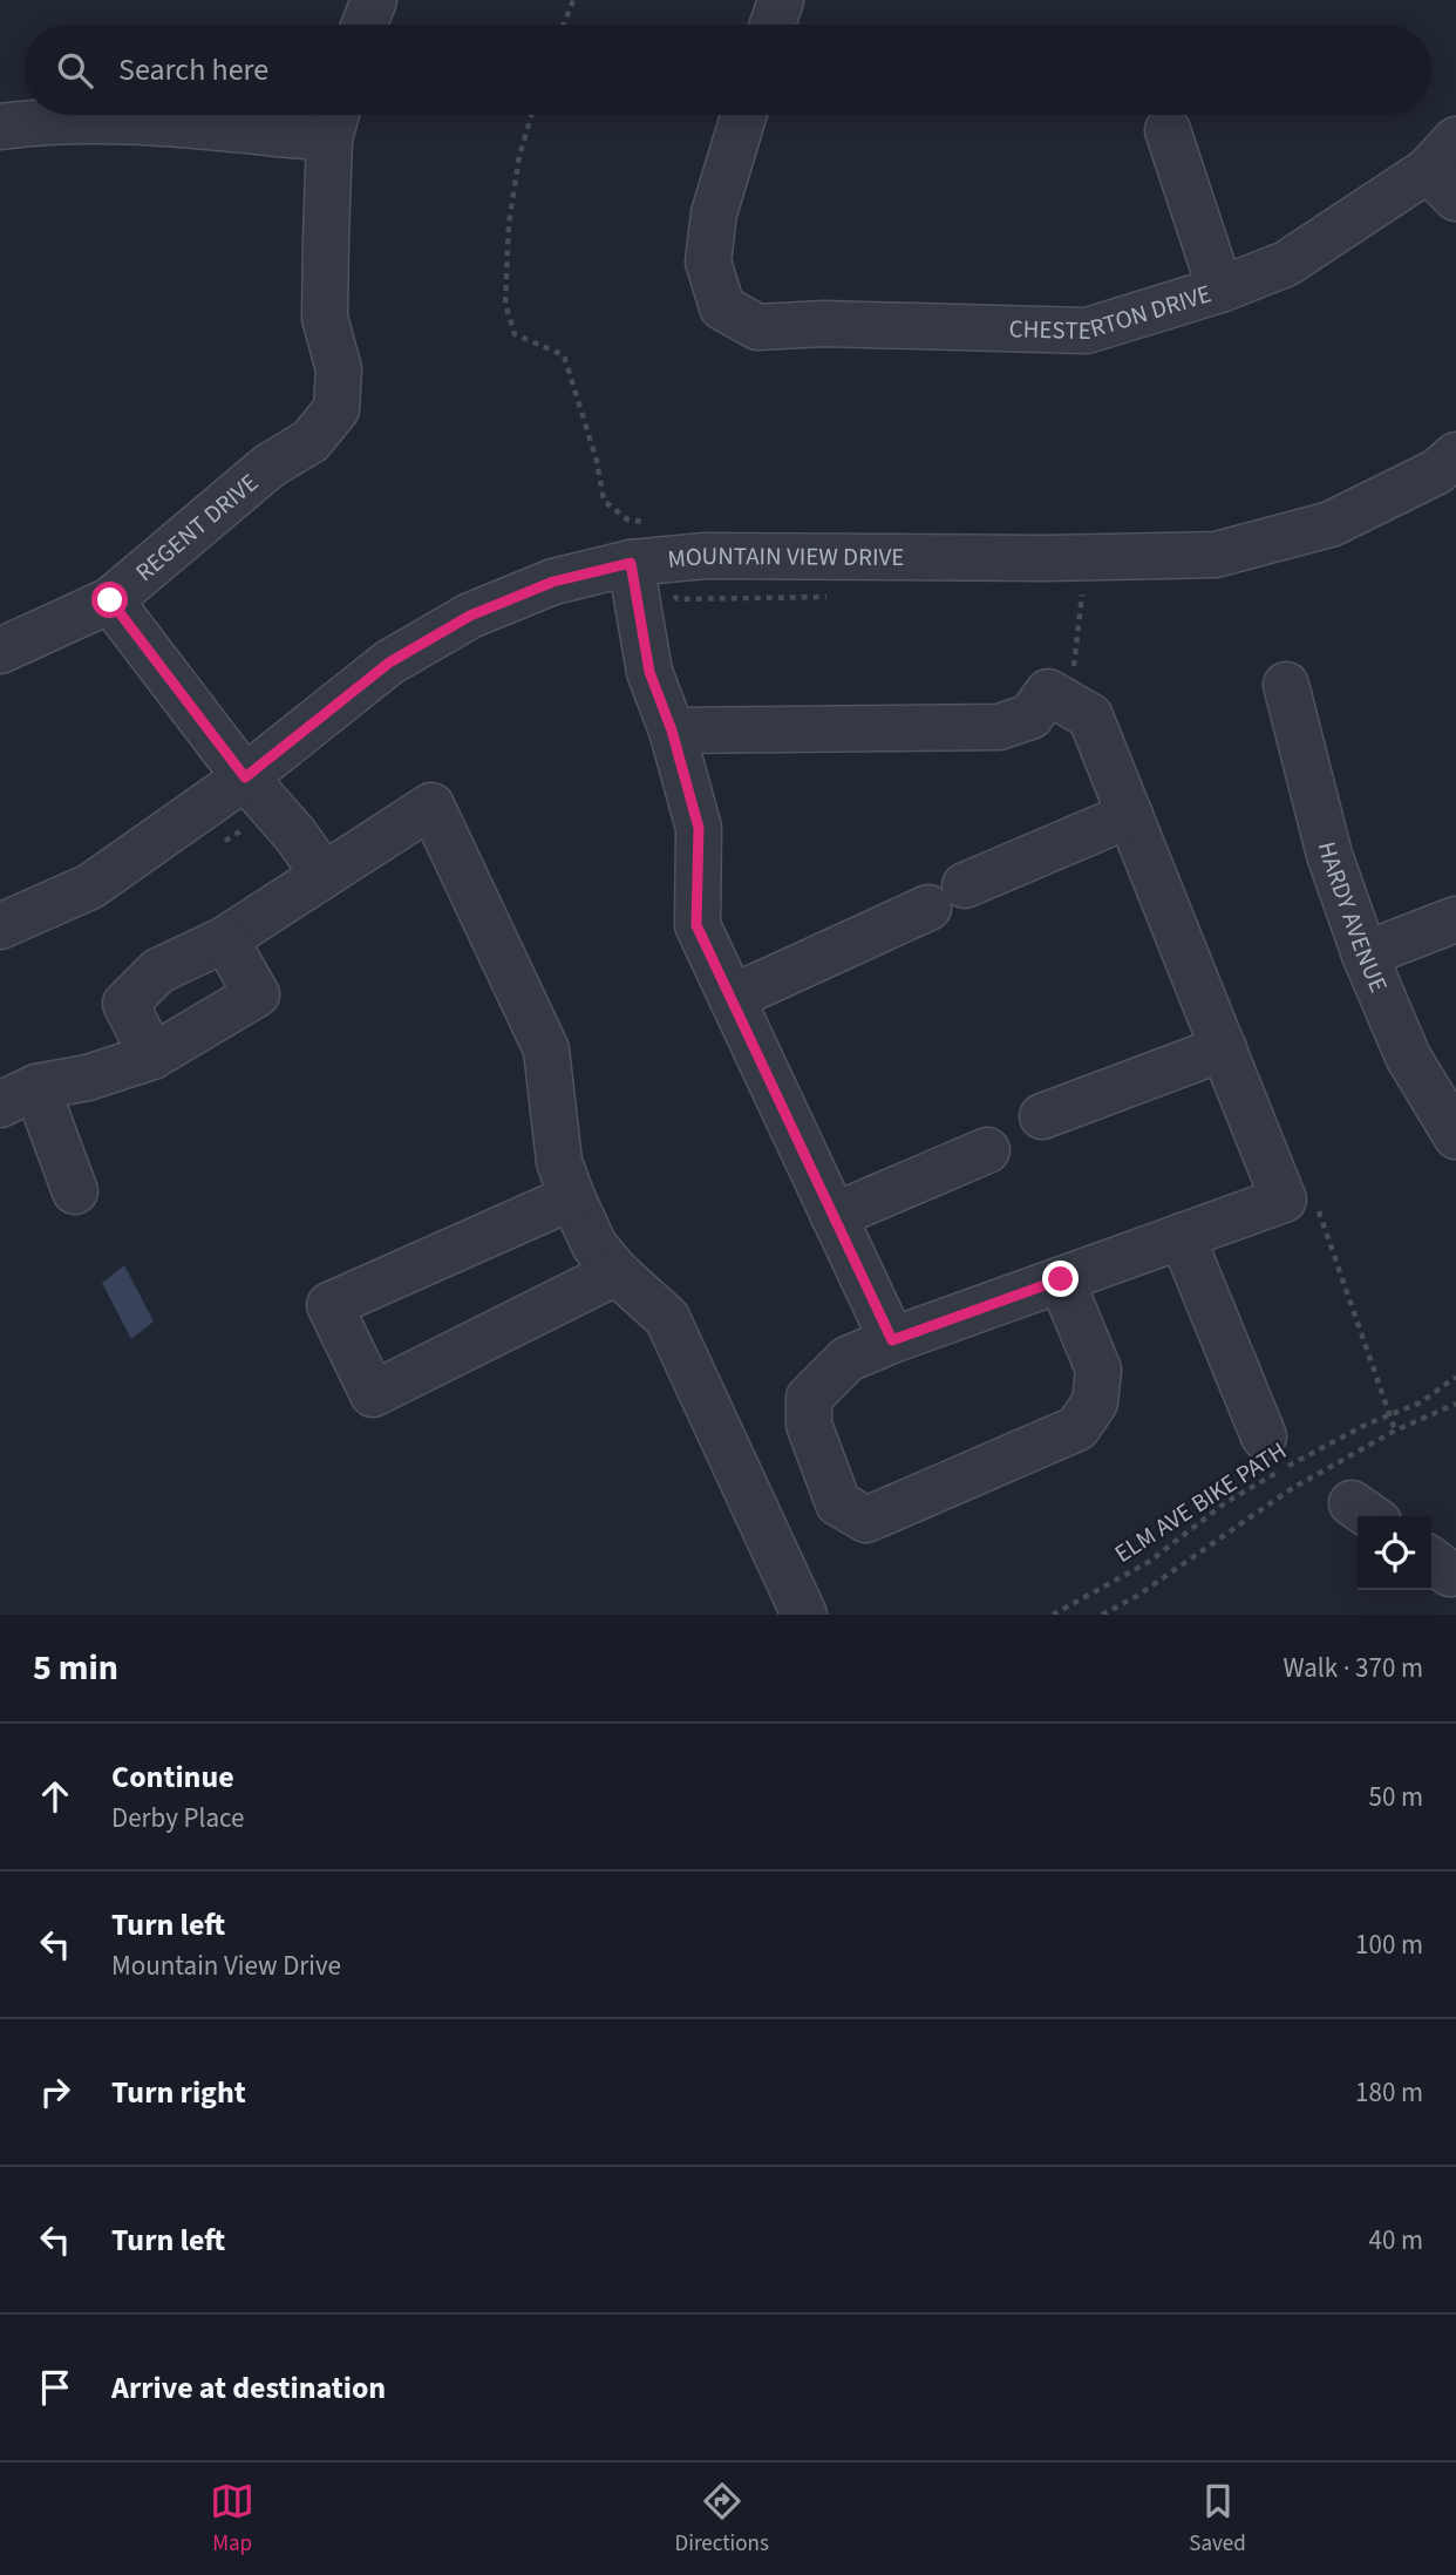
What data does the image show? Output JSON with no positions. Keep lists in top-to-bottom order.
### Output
{
  "streets": {
    "street": [
      "CHESTERTON DRIVE",
      "REGENT DRIVE",
      "MOUNTAIN VIEW DRIVE",
      "HARDY AVENUE"
    ],
    "path": ["ELM AVE BIKE PATH"]
  },
  "page": {
    "search": "Search here",
    "heading": ["5 min", "Walk · 370 m"],
    "list": [
      ["Continue", "Derby Place", "50 m"],
      ["Turn left", "Mountain View Drive", "100 m"],
      ["Turn right", "180 m"],
      ["Turn left", "40 m"],
      "Arrive at destination"
    ],
    "nav": ["Map", "Directions", "Saved"]
  }
}
